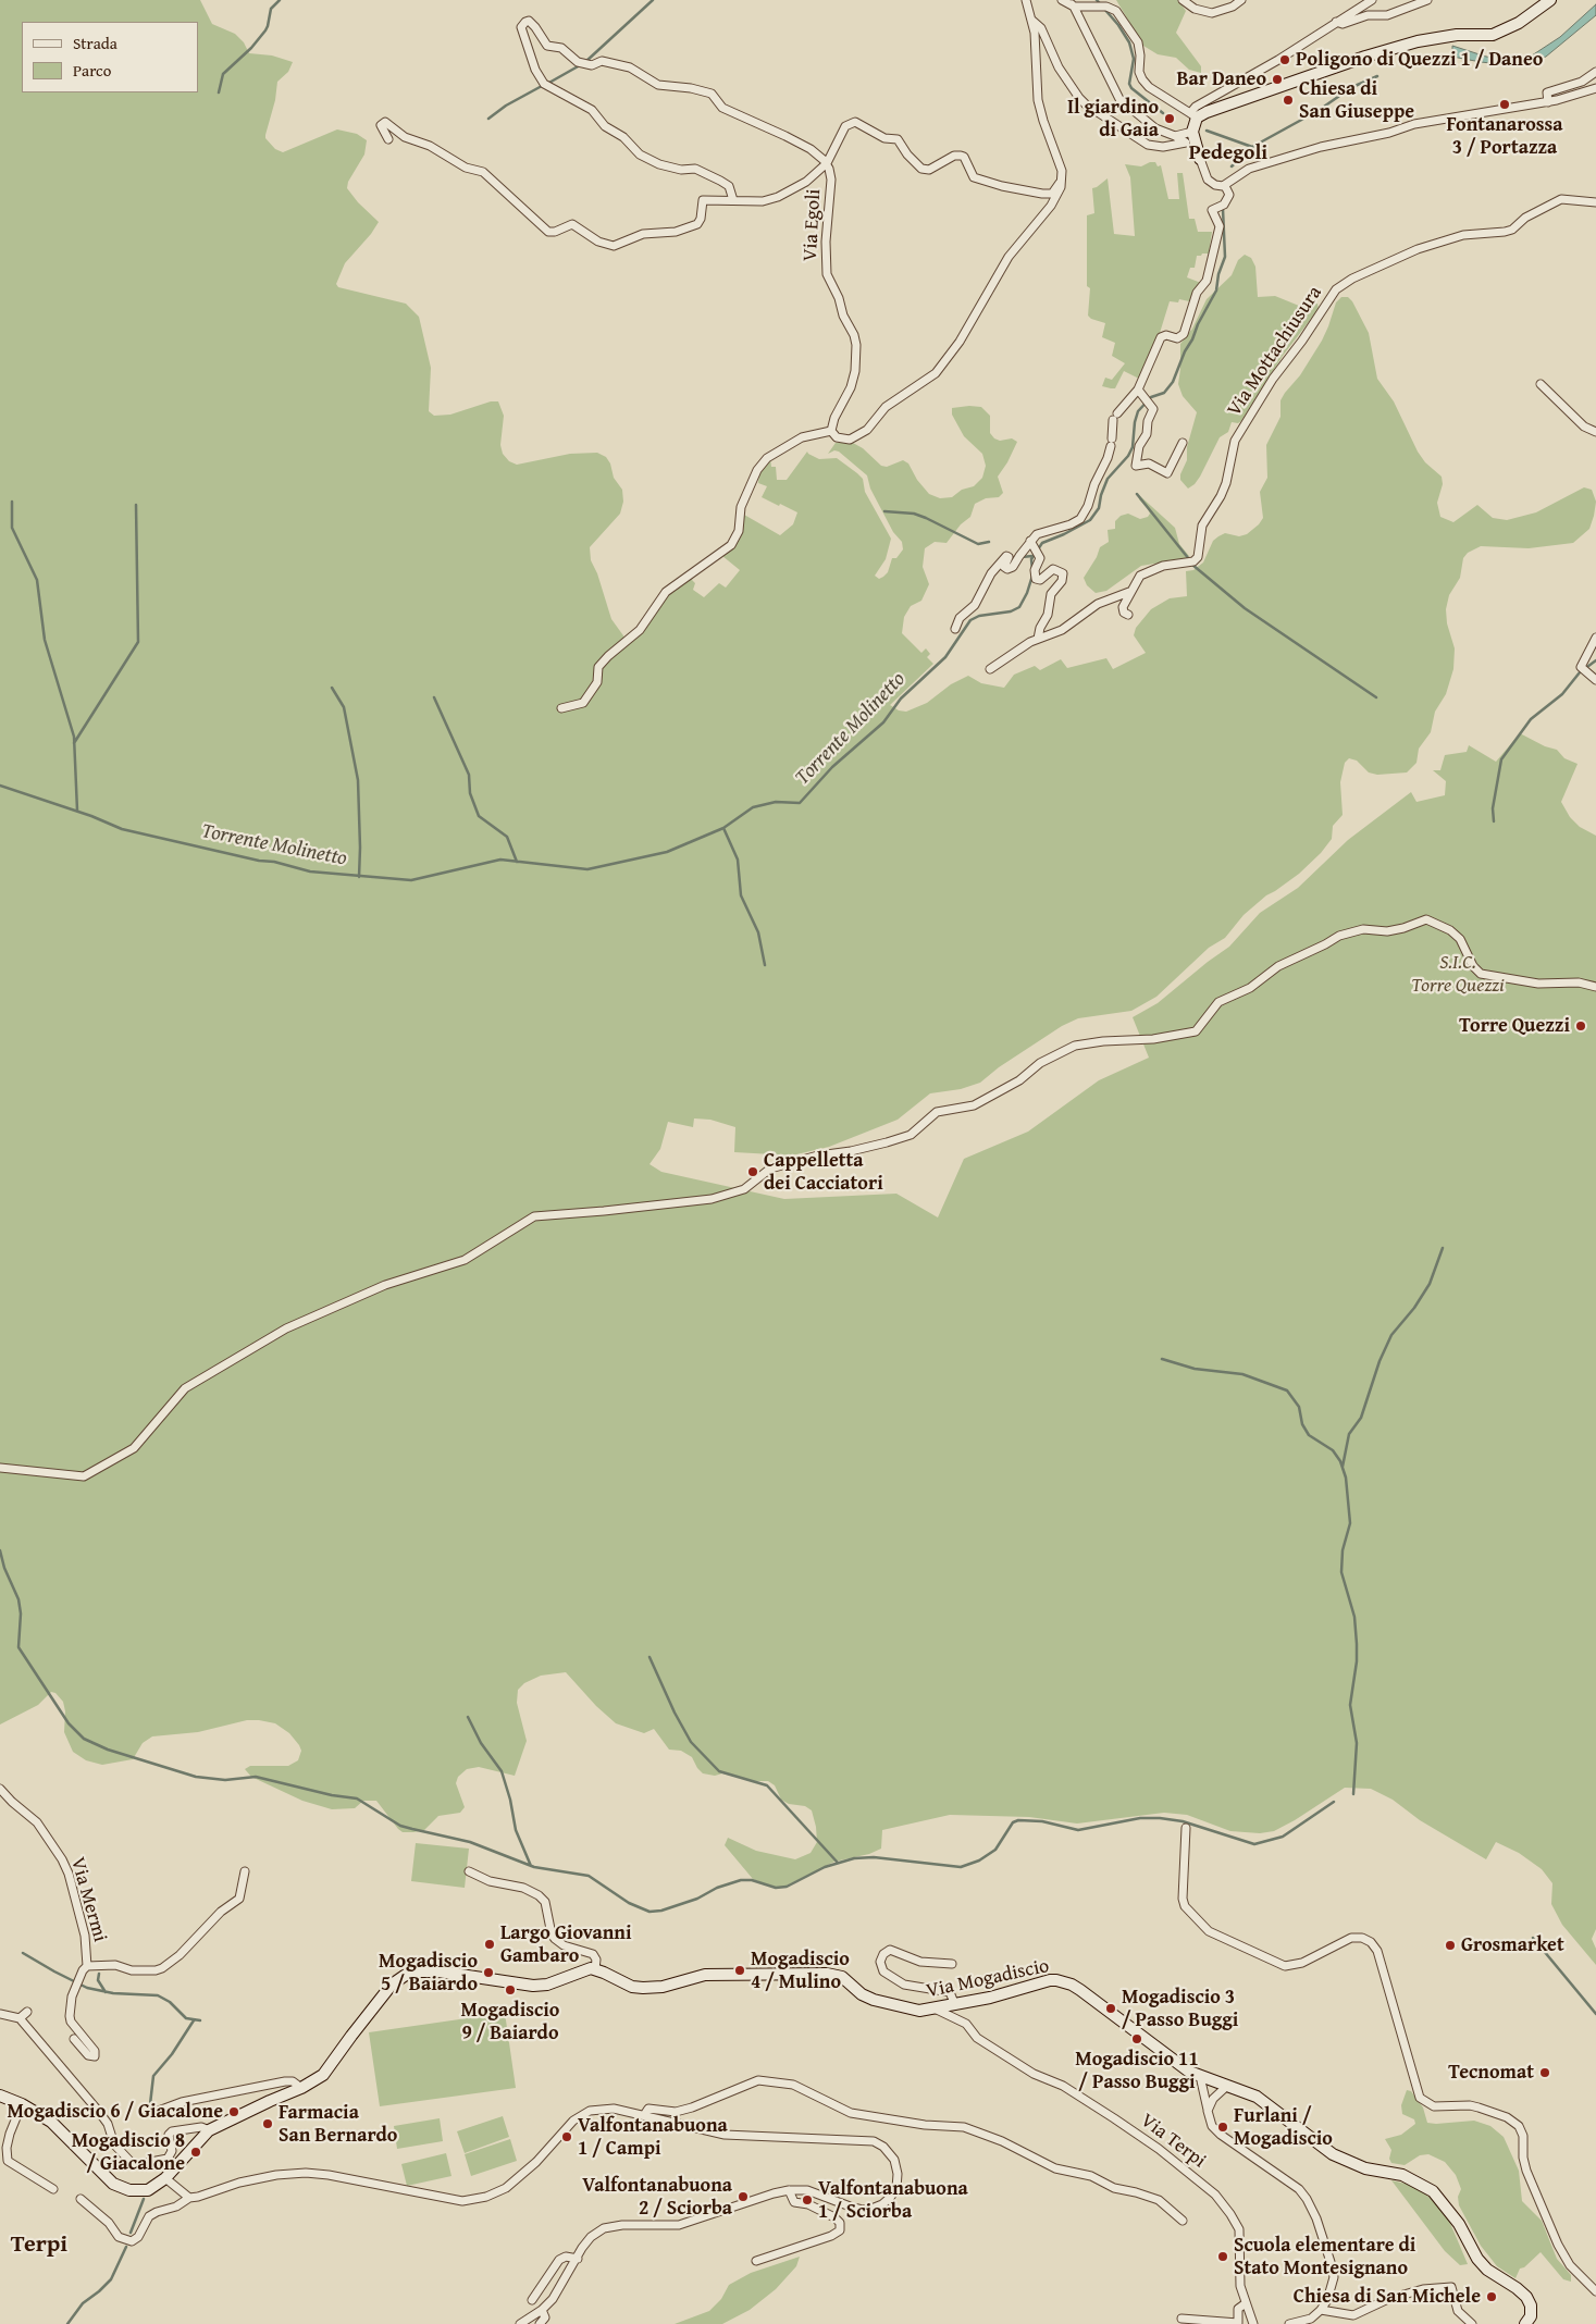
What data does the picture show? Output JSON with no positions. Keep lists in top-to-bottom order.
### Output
{
  "streets": {
    "street": [
      "Via Egoli",
      "Via Mottachiusura",
      "Via Mermi",
      "Via Mogadiscio",
      "Via Terpi"
    ]
  },
  "crossings": [
    ["Via Mogadiscio", "Via Terpi"]
  ],
  "districts": ["Pedegoli", "Terpi"],
  "water": ["Torrente Molinetto"],
  "parks": ["S.I.C. Torre Quezzi"],
  "places": [
    "Poligono di Quezzi 1 / Daneo",
    "Bar Daneo",
    "Chiesa di San Giuseppe",
    "Fontanarossa 3 / Portazza",
    "Il giardino di Gaia",
    "Torre Quezzi",
    "Cappelletta dei Cacciatori",
    "Largo Giovanni Gambaro",
    "Grosmarket",
    "Mogadiscio 4 / Mulino",
    "Mogadiscio 5 / Baiardo",
    "Mogadiscio 9 / Baiardo",
    "Mogadiscio 3 / Passo Buggi",
    "Mogadiscio 11 / Passo Buggi",
    "Tecnomat",
    "Mogadiscio 6 / Giacalone",
    "Farmacia San Bernardo",
    "Furlani / Mogadiscio",
    "Valfontanabuona 1 / Campi",
    "Mogadiscio 8 / Giacalone",
    "Valfontanabuona 2 / Sciorba",
    "Valfontanabuona 1 / Sciorba",
    "Scuola elementare di Stato Montesignano",
    "Chiesa di San Michele"
  ],
  "legend": ["Strada", "Parco"]
}
